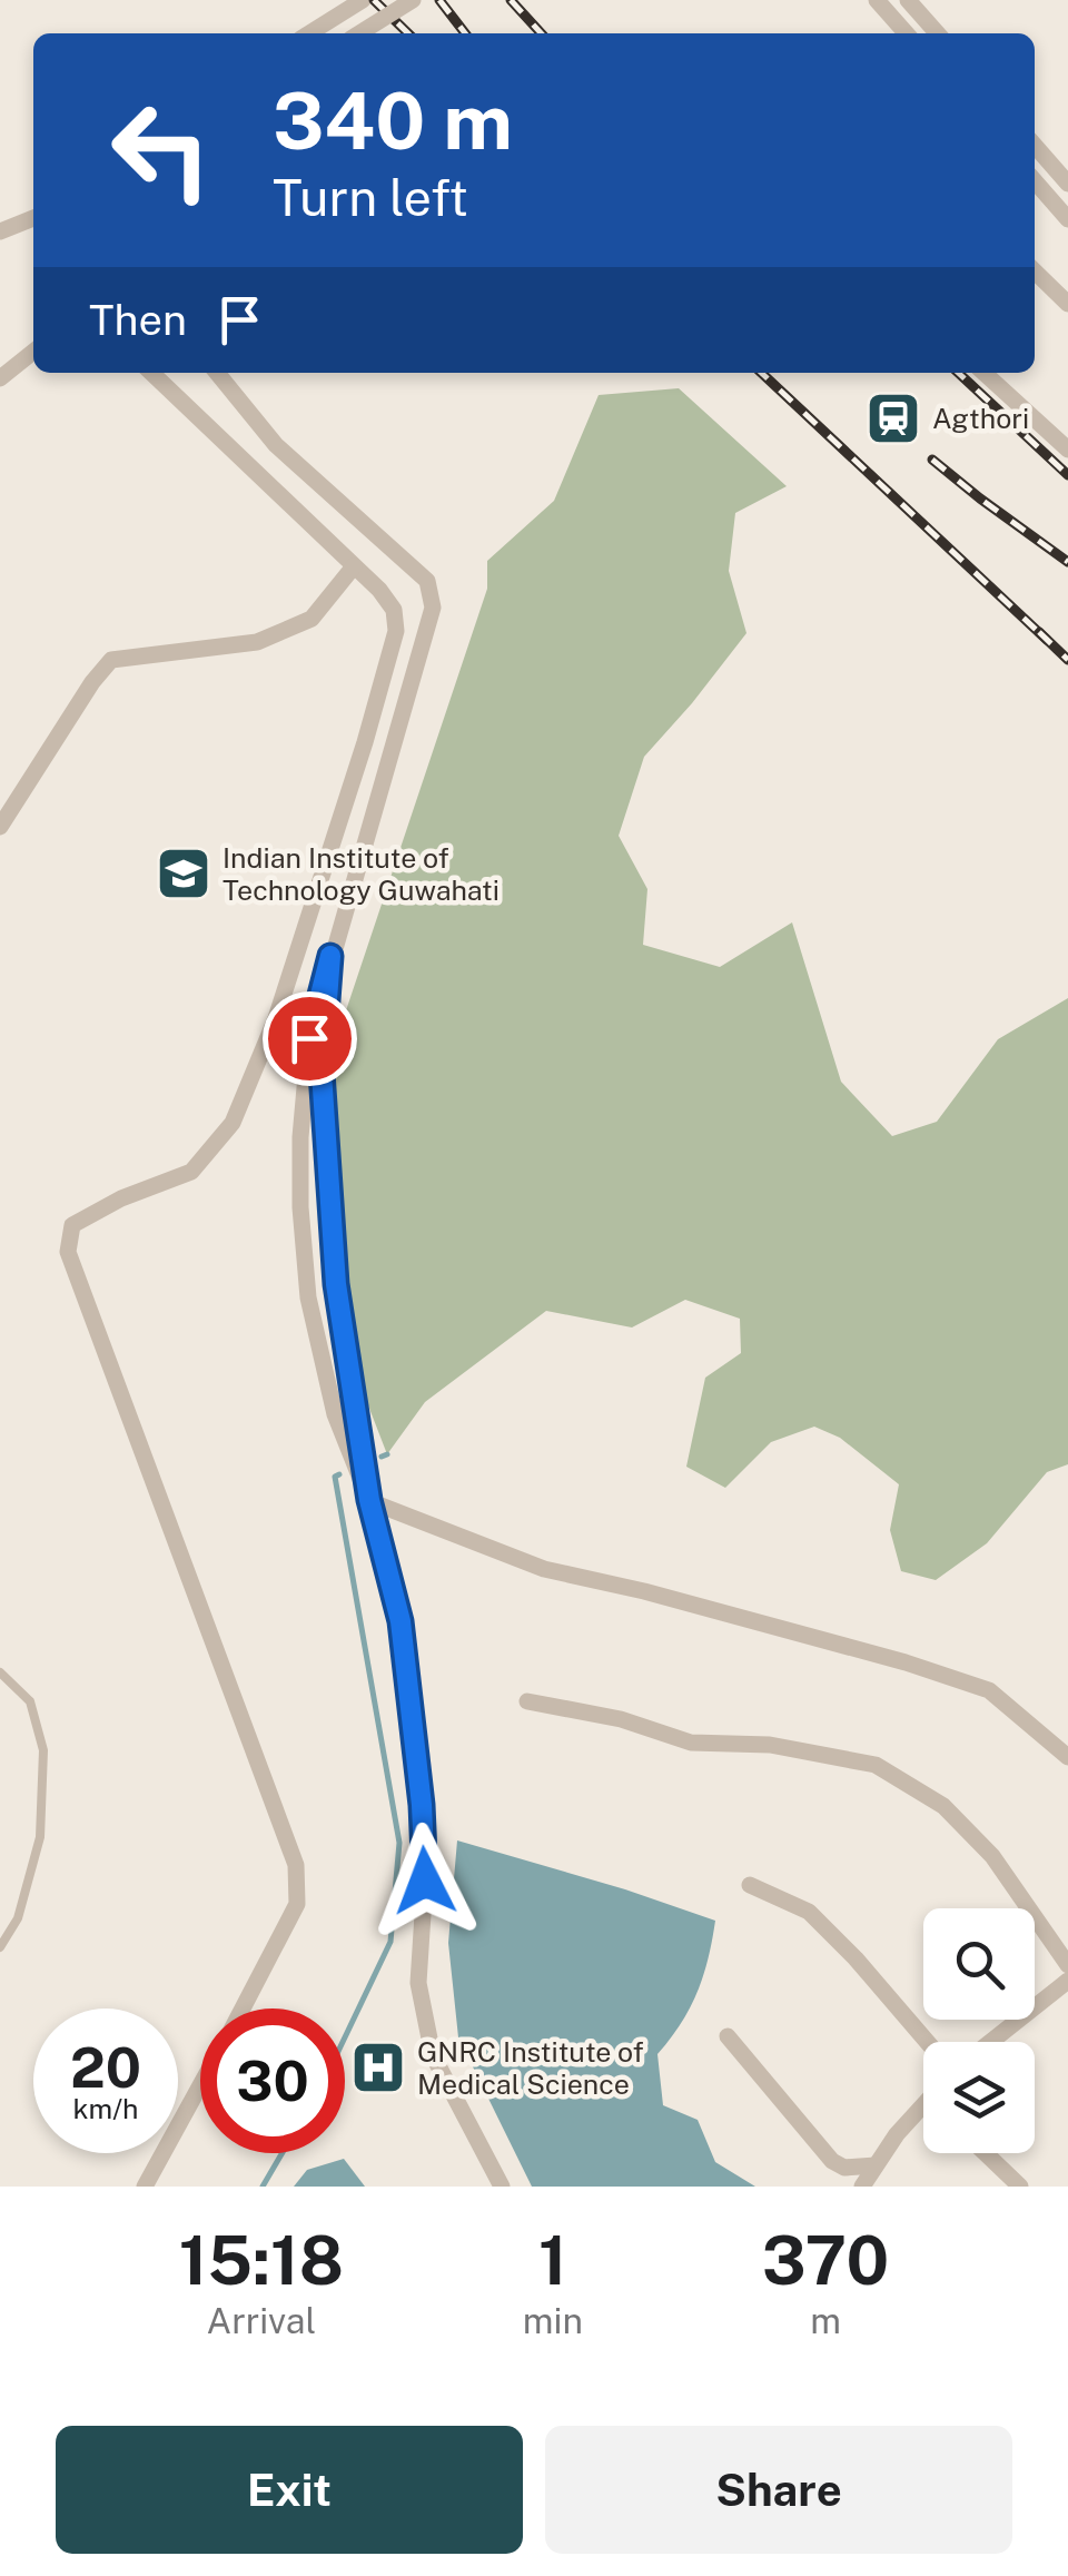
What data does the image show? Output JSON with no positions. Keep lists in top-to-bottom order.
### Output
{
  "places": {
    "station": ["Agthori"],
    "school or university": ["Indian Institute of Technology Guwahati"],
    "hospital": ["GNRC Institute of Medical Science"]
  },
  "page": {
    "turn": ["340 m", "Turn left"],
    "then": "Then",
    "speed": "20 km/h",
    "limit": "30",
    "eta": [
      "15:18",
      "Arrival",
      "1",
      "min",
      "370",
      "m"
    ],
    "buttons": ["Exit", "Share"]
  }
}
